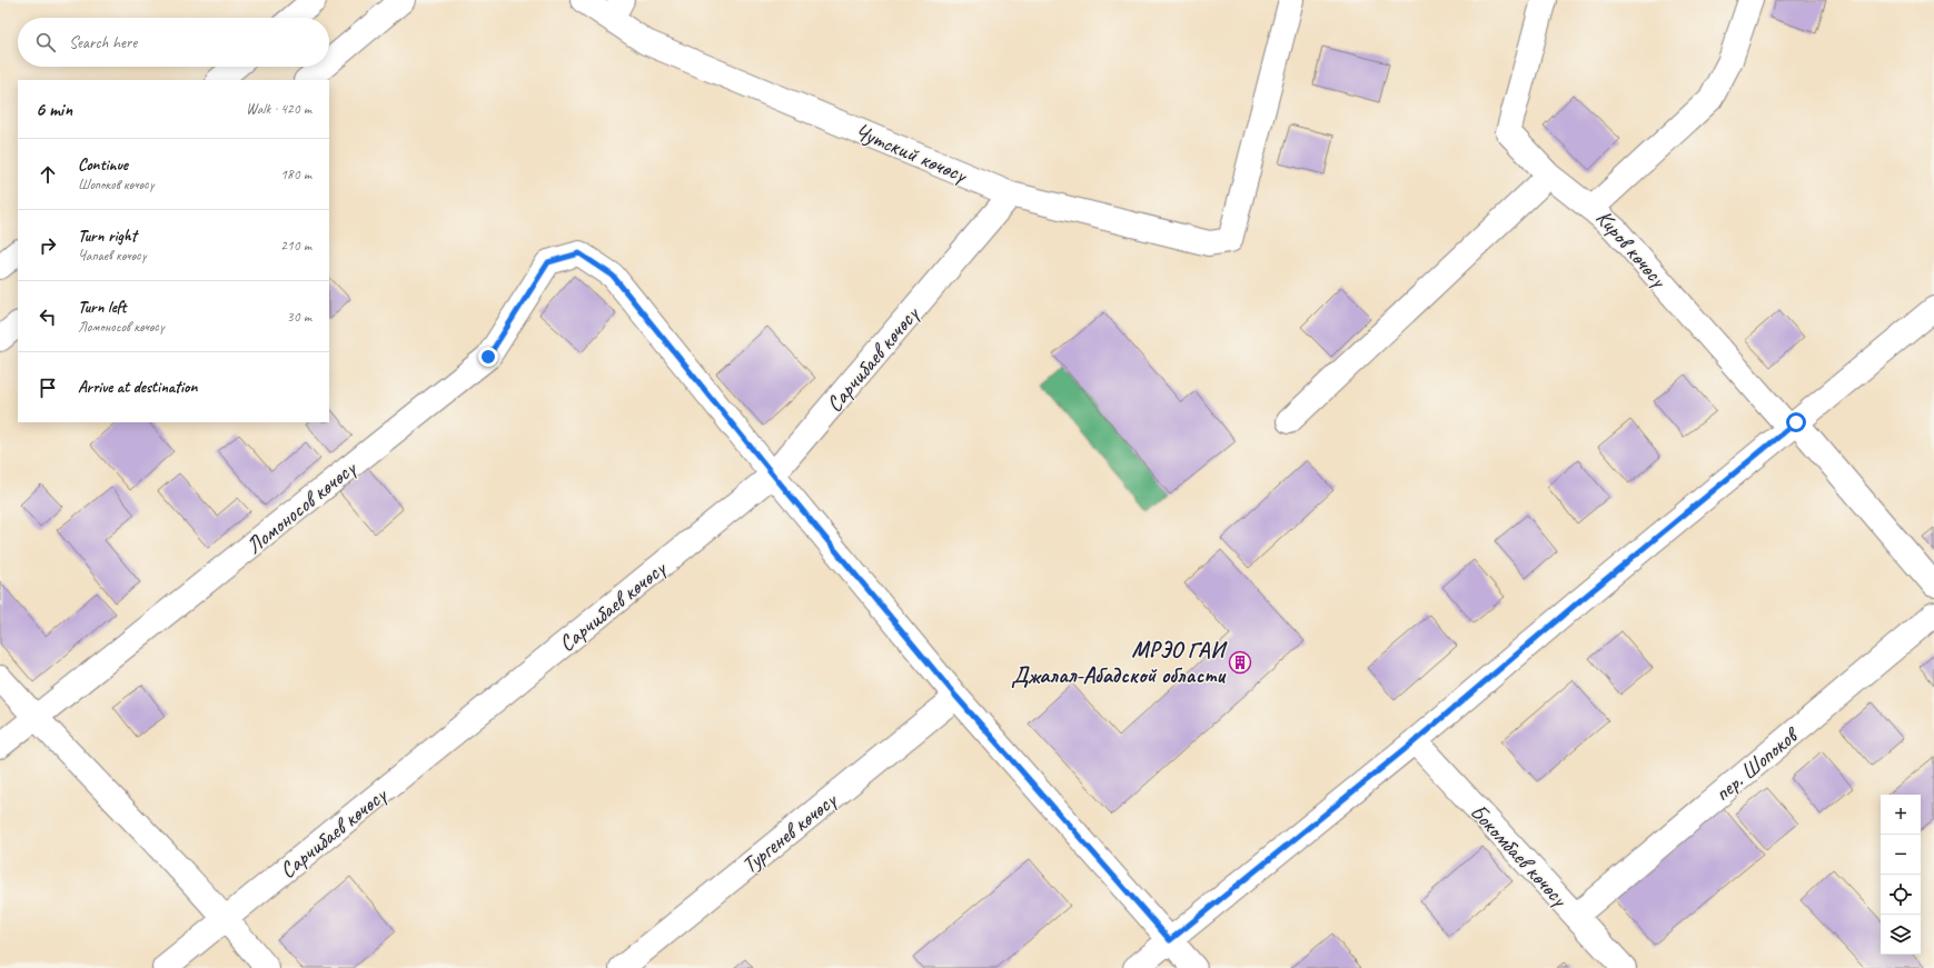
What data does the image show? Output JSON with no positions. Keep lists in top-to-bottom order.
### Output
{
  "streets": {
    "street": [
      "Чутский көчөсү",
      "Киров көчөсү",
      "Сарчибаев көчөсү",
      "Ломоносов көчөсү",
      "пер. Шопоков",
      "Тургенев көчөсү",
      "Бокомбаев көчөсү"
    ]
  },
  "crossings": [
    ["Чутский көчөсү", "Сарчибаев көчөсү"],
    ["Сарчибаев көчөсү", "Ломоносов көчөсү"],
    ["пер. Шопоков", "Бокомбаев көчөсү"]
  ],
  "places": {
    "building": ["МРЭО ГАИ Джалал-Абадской области"]
  },
  "page": {
    "search": "Search here",
    "heading": ["6 min", "Walk · 420 m"],
    "list": [
      ["Continue", "Шопоков көчөсү", "180 m"],
      ["Turn right", "Чапаев көчөсү", "210 m"],
      ["Turn left", "Ломоносов көчөсү", "30 m"],
      "Arrive at destination"
    ],
    "map_buttons": ["+", "−"]
  }
}
